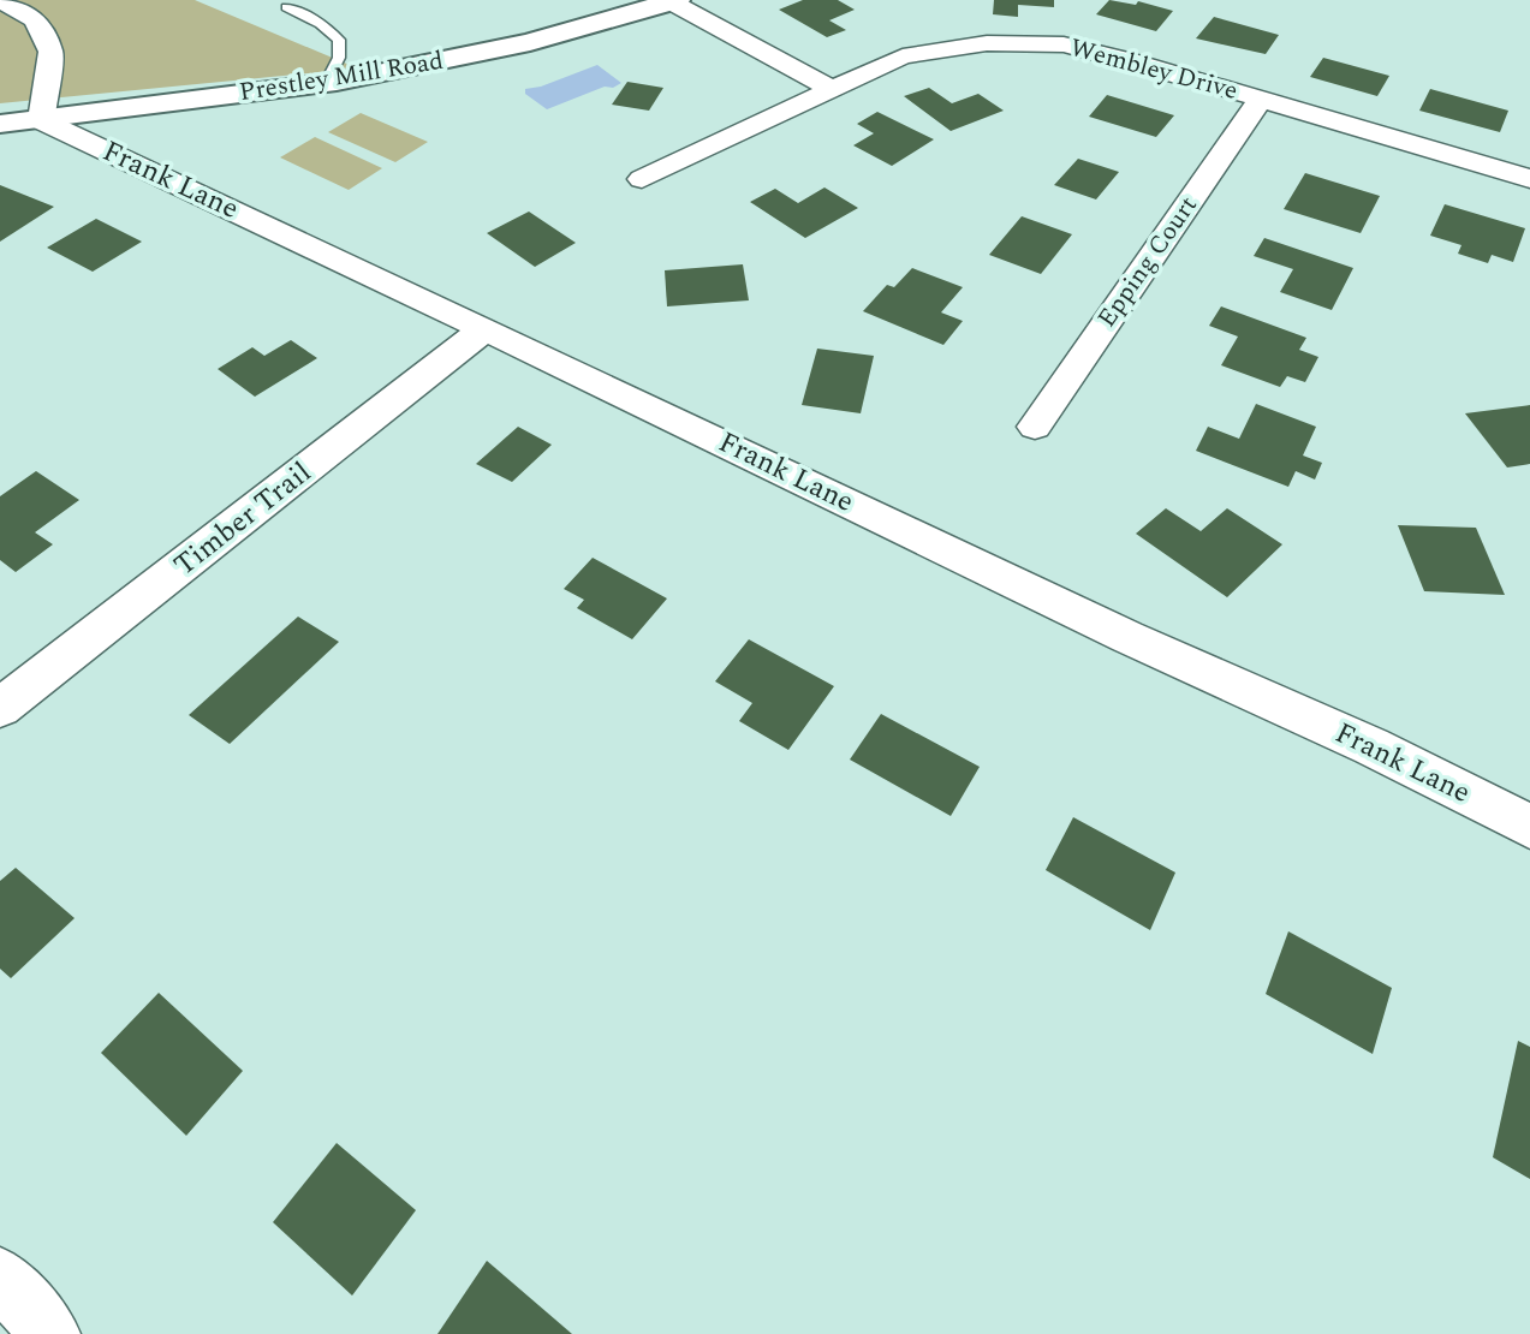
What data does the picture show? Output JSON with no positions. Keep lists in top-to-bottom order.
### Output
{
  "streets": {
    "street": [
      "Wembley Drive",
      "Prestley Mill Road",
      "Frank Lane",
      "Epping Court",
      "Timber Trail"
    ]
  },
  "crossings": [
    ["Wembley Drive", "Epping Court"],
    ["Prestley Mill Road", "Frank Lane"],
    ["Frank Lane", "Timber Trail"]
  ]
}
